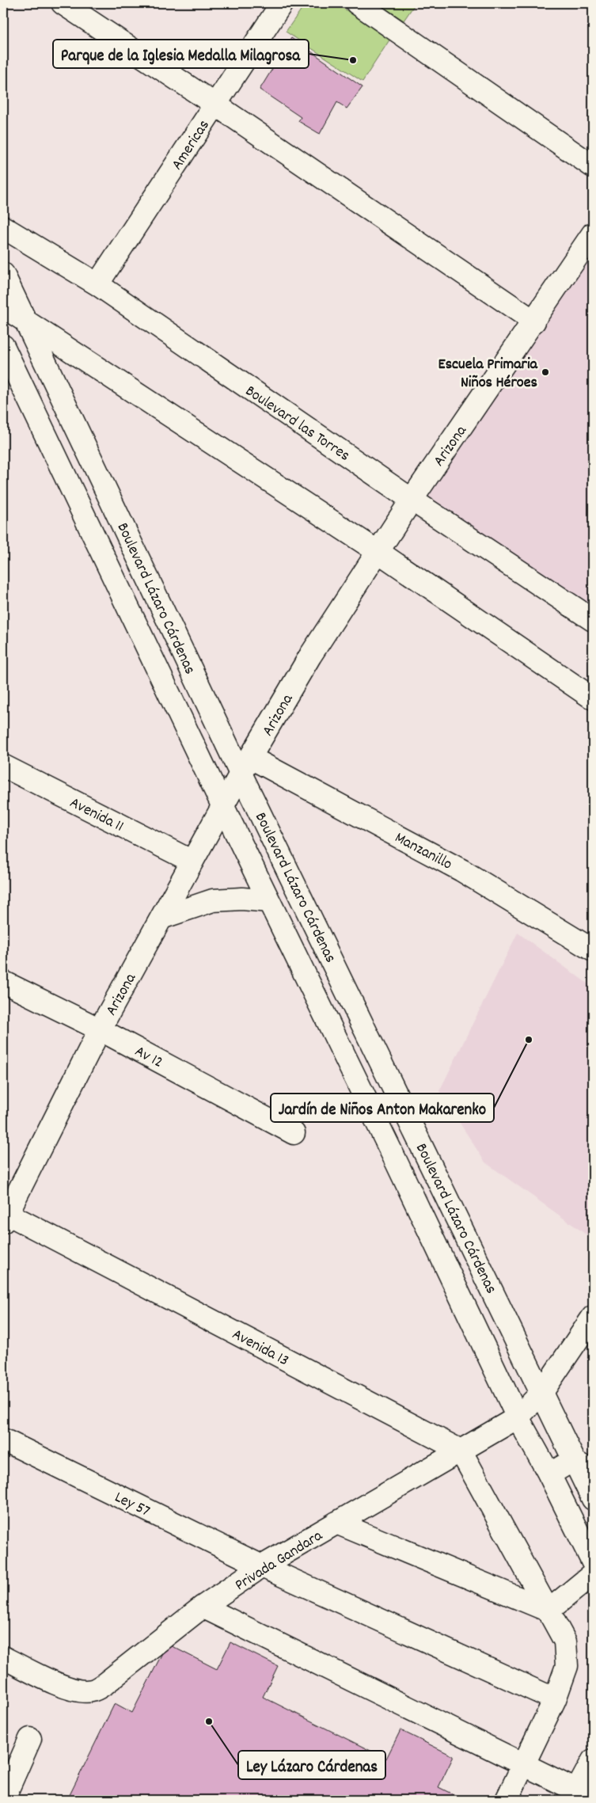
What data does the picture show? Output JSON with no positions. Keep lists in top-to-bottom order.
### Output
{
  "streets": {
    "street": [
      "Americas",
      "Boulevard las Torres",
      "Arizona",
      "Boulevard Lázaro Cárdenas",
      "Avenida 11",
      "Manzanillo",
      "Av 12",
      "Avenida 13",
      "Ley 57",
      "Privada Gandara"
    ]
  },
  "crossings": [
    ["Americas", "Boulevard las Torres"],
    ["Boulevard las Torres", "Arizona"],
    ["Arizona", "Boulevard Lázaro Cárdenas"],
    ["Arizona", "Avenida 11"],
    ["Arizona", "Manzanillo"],
    ["Arizona", "Av 12"],
    ["Arizona", "Avenida 13"],
    ["Boulevard Lázaro Cárdenas", "Manzanillo"],
    ["Avenida 13", "Privada Gandara"],
    ["Ley 57", "Privada Gandara"]
  ],
  "places": [
    "Parque de la Iglesia Medalla Milagrosa",
    "Escuela Primaria Niños Héroes",
    "Jardín de Niños Anton Makarenko",
    "Ley Lázaro Cárdenas"
  ]
}
